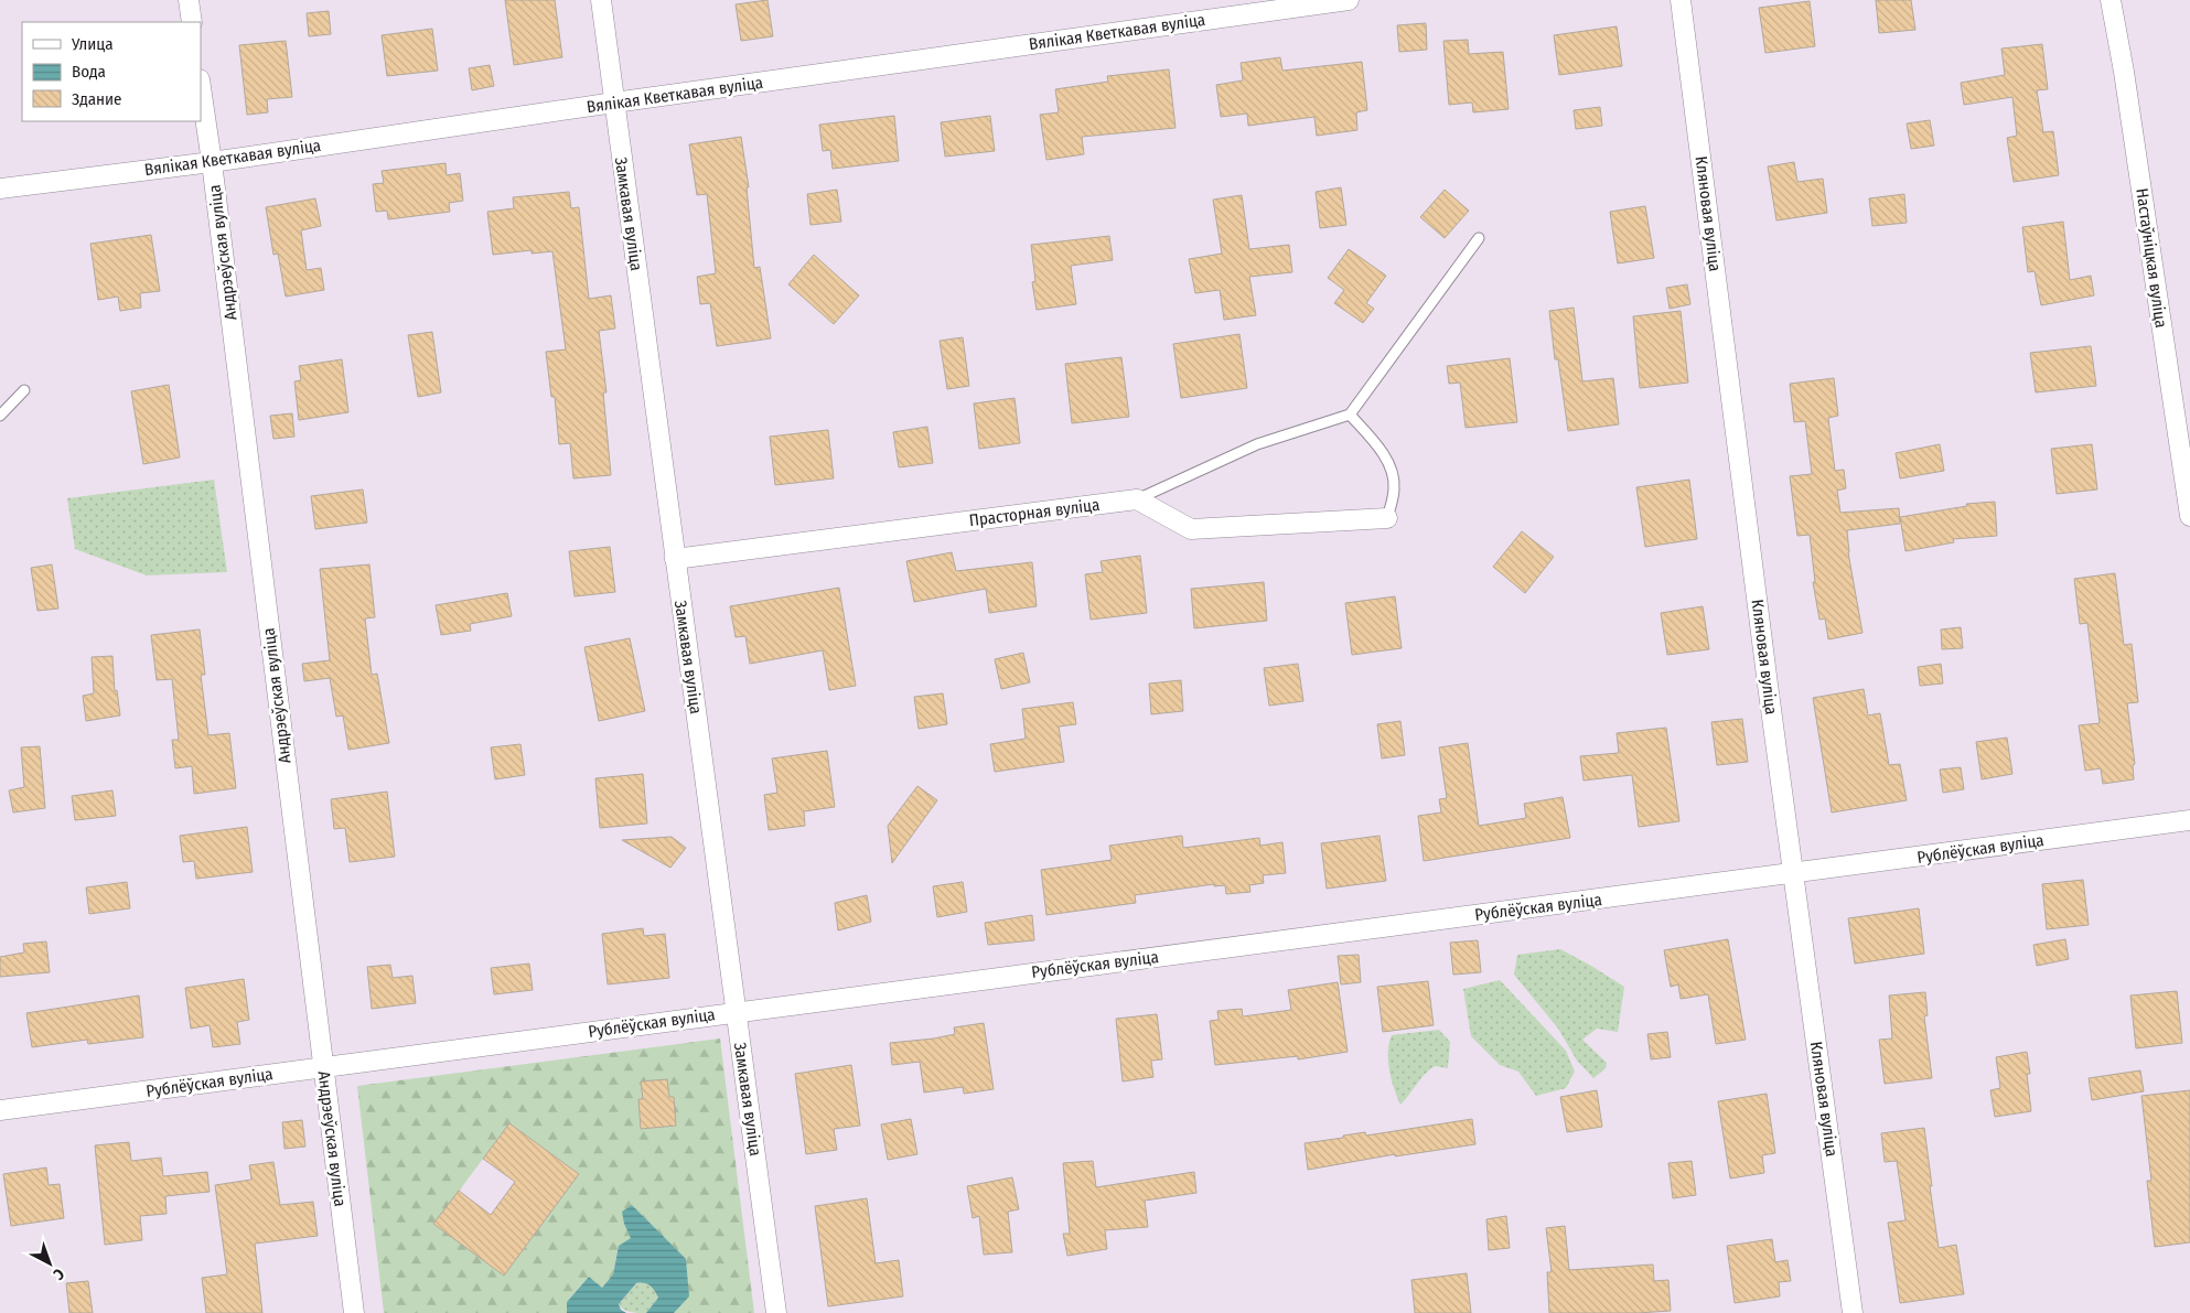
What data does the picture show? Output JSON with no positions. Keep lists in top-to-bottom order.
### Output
{
  "streets": {
    "street": [
      "Вялікая Кветкавая вуліца",
      "Замкавая вуліца",
      "Кляновая вуліца",
      "Андрэеўская вуліца",
      "Настаўніцкая вуліца",
      "Прасторная вуліца",
      "Рублёўская вуліца"
    ]
  },
  "crossings": [
    ["Вялікая Кветкавая вуліца", "Замкавая вуліца"],
    ["Вялікая Кветкавая вуліца", "Андрэеўская вуліца"],
    ["Замкавая вуліца", "Прасторная вуліца"],
    ["Замкавая вуліца", "Рублёўская вуліца"],
    ["Кляновая вуліца", "Рублёўская вуліца"],
    ["Андрэеўская вуліца", "Рублёўская вуліца"]
  ],
  "legend": ["Улица", "Вода", "Здание"],
  "north": "bottom right"
}
